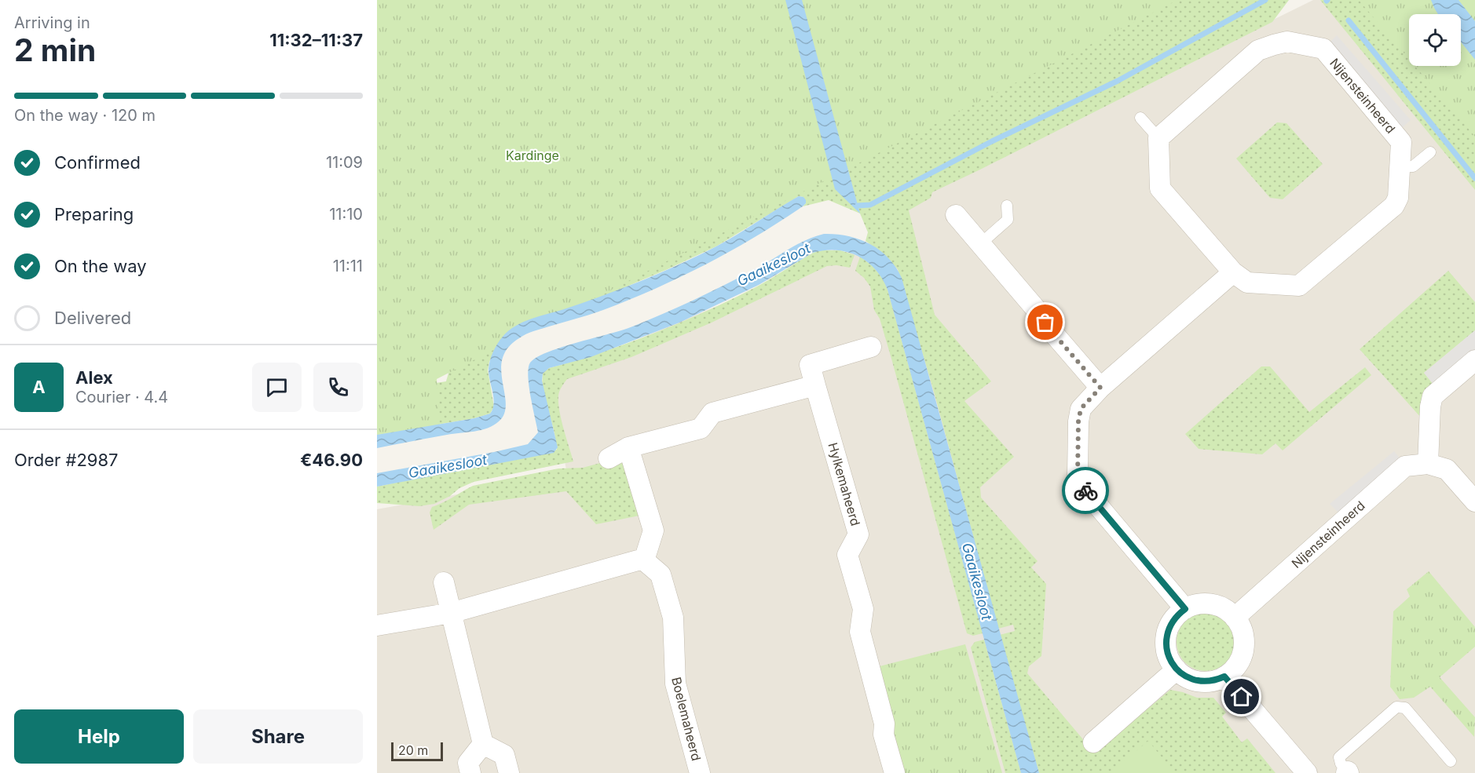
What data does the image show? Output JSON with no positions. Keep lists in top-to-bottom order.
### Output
{
  "streets": {
    "street": ["Nijensteinheerd", "Hylkemaheerd", "Boelemaheerd"]
  },
  "water": ["Gaaikesloot"],
  "parks": ["Kardinge"],
  "scale_bar": "20 m",
  "page": {
    "heading": ["2 min", "Arriving in", "11:32–11:37"],
    "panel": [
      "Alex",
      "Courier · 4.4",
      "Order #2987",
      "€46.90"
    ],
    "bar": "On the way · 120 m",
    "list": [
      ["Confirmed", "11:09"],
      ["Preparing", "11:10"],
      ["On the way", "11:11"],
      "Delivered"
    ],
    "round": "A",
    "buttons": ["Help", "Share"],
    "scale": "20 m"
  }
}
